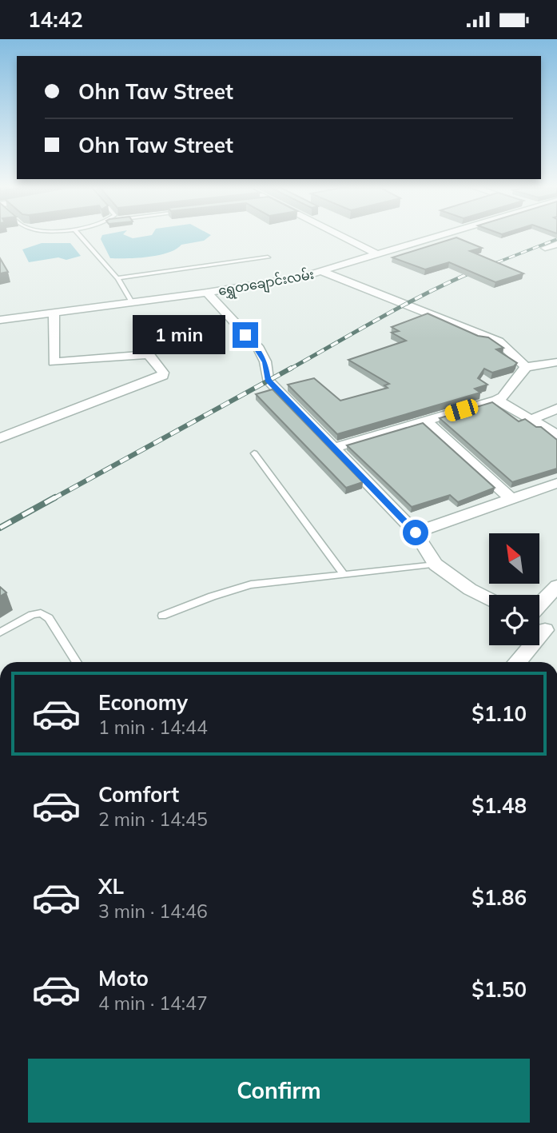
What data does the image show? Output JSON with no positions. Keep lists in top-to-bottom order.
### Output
{
  "streets": {
    "street": ["ရွှေတချောင်းလမ်း"]
  },
  "north": "top left",
  "page": {
    "status": "14:42",
    "banner": ["Ohn Taw Street", "Ohn Taw Street"],
    "bubble": "1 min",
    "list": [
      {
        "name": "Economy",
        "note": "1 min · 14:44",
        "value": "$1.10"
      },
      {
        "name": "Comfort",
        "note": "2 min · 14:45",
        "value": "$1.48"
      },
      {
        "name": "XL",
        "note": "3 min · 14:46",
        "value": "$1.86"
      },
      {
        "name": "Moto",
        "note": "4 min · 14:47",
        "value": "$1.50"
      }
    ],
    "buttons": "Confirm"
  }
}
